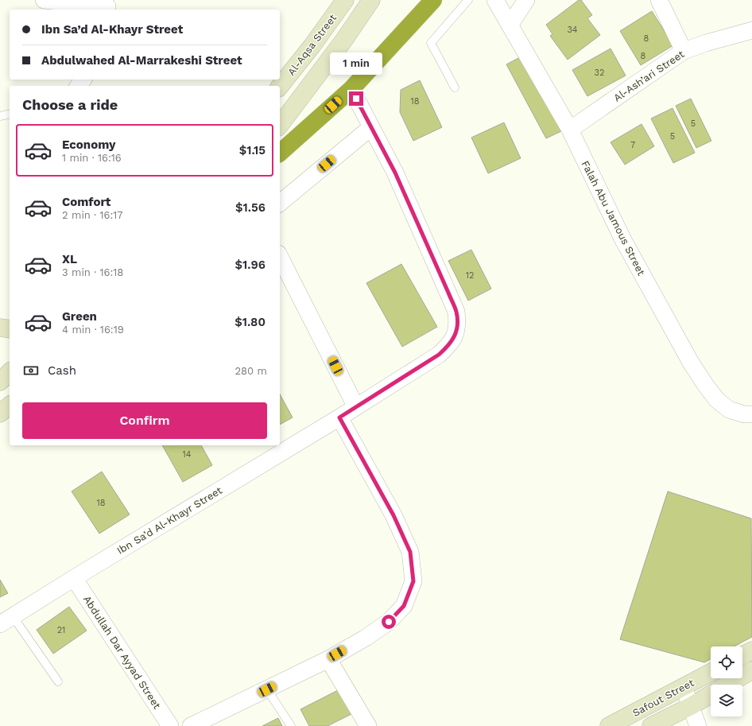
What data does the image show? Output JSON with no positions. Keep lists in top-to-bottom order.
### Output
{
  "streets": {
    "main road": ["Al-Aqsa Street", "Safout Street"],
    "street": [
      "Al-Ash’ari Street",
      "Falah Abu Jamous Street",
      "Ibn Sa’d Al-Khayr Street",
      "Abdullah Dar Ayyad Street"
    ]
  },
  "crossings": [
    ["Al-Ash’ari Street", "Falah Abu Jamous Street"],
    ["Ibn Sa’d Al-Khayr Street", "Abdullah Dar Ayyad Street"]
  ],
  "house_numbers": [
    "34",
    "8",
    "8",
    "32",
    "18",
    "5",
    "5",
    "7",
    "12",
    "14",
    "18",
    "21"
  ],
  "page": {
    "banner": ["Ibn Sa’d Al-Khayr Street", "Abdulwahed Al-Marrakeshi Street"],
    "bubble": "1 min",
    "heading": "Choose a ride",
    "list": [
      {
        "name": "Economy",
        "note": "1 min · 16:16",
        "value": "$1.15"
      },
      {
        "name": "Comfort",
        "note": "2 min · 16:17",
        "value": "$1.56"
      },
      {
        "name": "XL",
        "note": "3 min · 16:18",
        "value": "$1.96"
      },
      {
        "name": "Green",
        "note": "4 min · 16:19",
        "value": "$1.80"
      }
    ],
    "pay": ["Cash", "280 m"],
    "buttons": "Confirm"
  }
}
